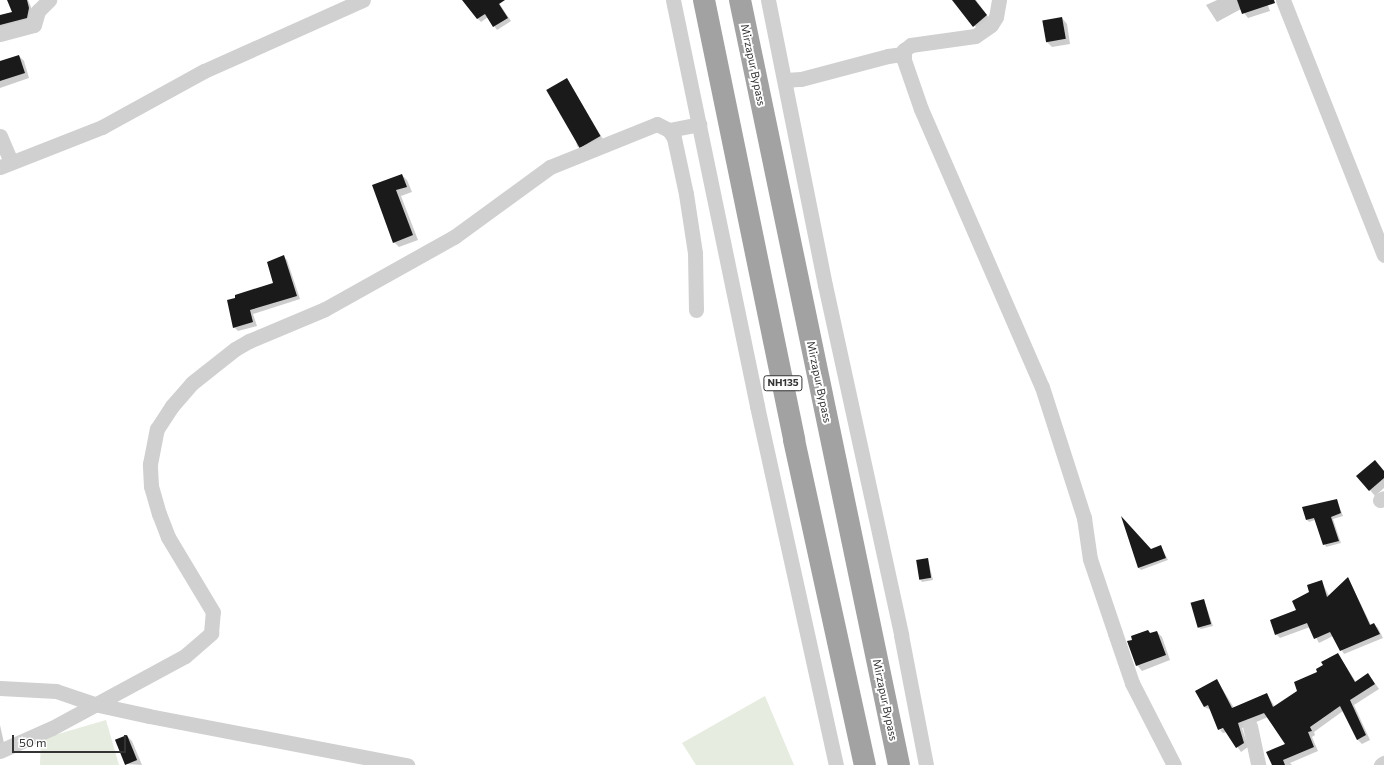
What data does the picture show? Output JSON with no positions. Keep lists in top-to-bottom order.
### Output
{
  "streets": {
    "highway": ["Mirzapur Bypass", "NH135"]
  },
  "scale_bar": "50 m"
}
